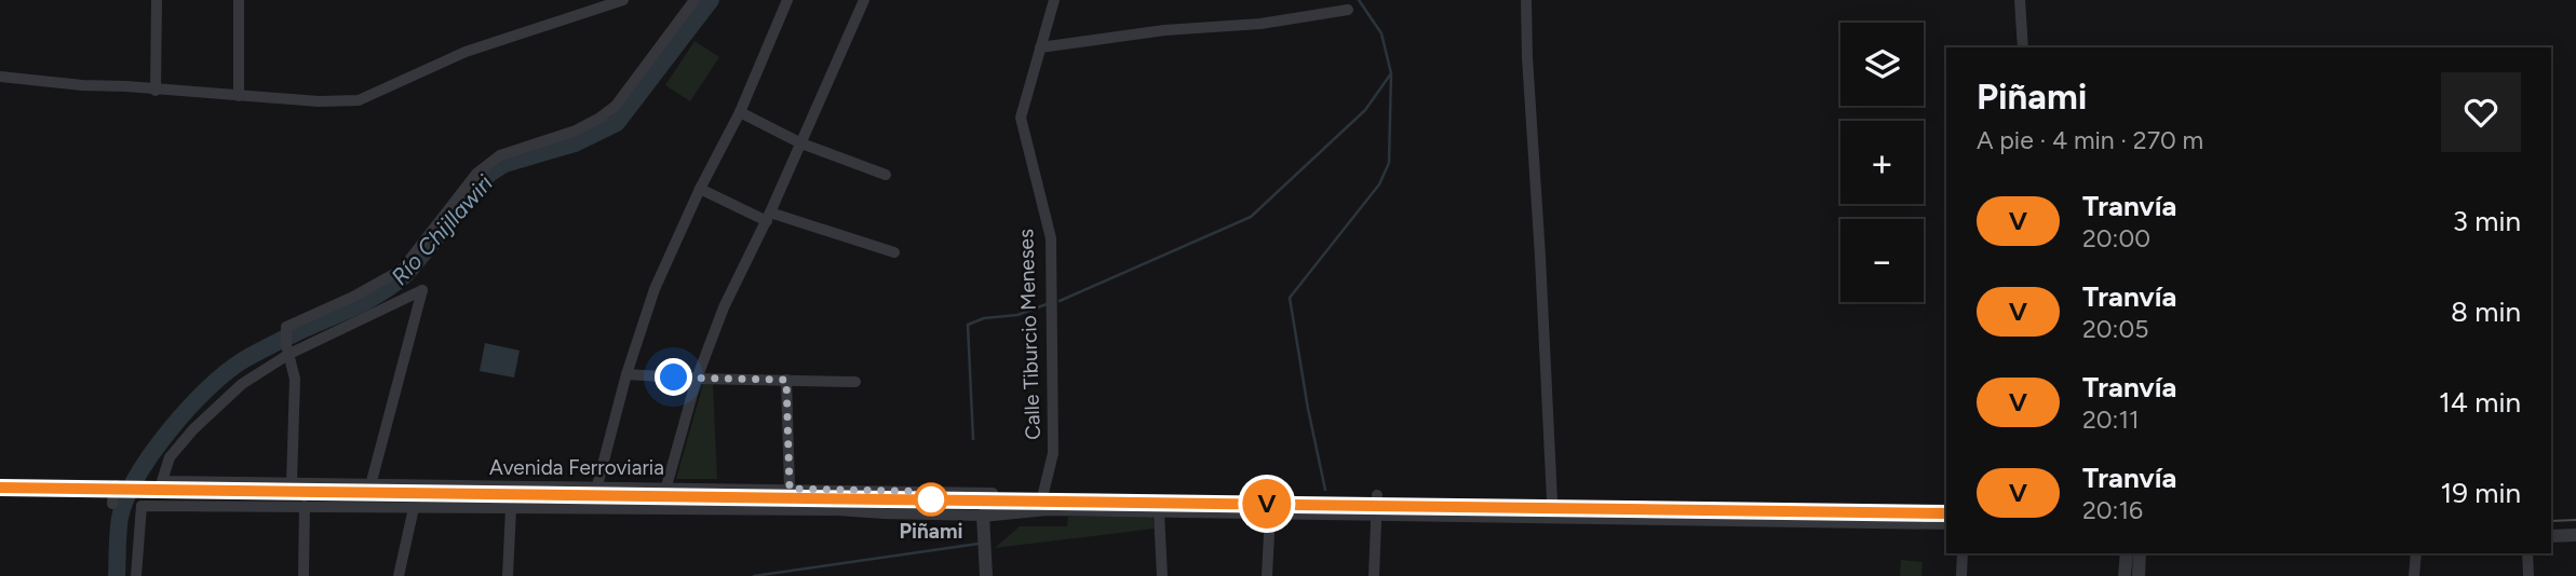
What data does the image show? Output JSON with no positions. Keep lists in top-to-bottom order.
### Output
{
  "streets": {
    "street": ["Calle Tiburcio Meneses", "Avenida Ferroviaria"]
  },
  "water": ["Río Chijllawiri"],
  "places": ["Piñami"],
  "lines": ["tram line V"],
  "page": {
    "on_map": "V",
    "map_buttons": ["+", "−"],
    "heading": ["Piñami", "A pie · 4 min · 270 m"],
    "list": [
      {
        "mark": "V",
        "name": "Tranvía",
        "note": "20:00",
        "value": "3 min"
      },
      {
        "mark": "V",
        "name": "Tranvía",
        "note": "20:05",
        "value": "8 min"
      },
      {
        "mark": "V",
        "name": "Tranvía",
        "note": "20:11",
        "value": "14 min"
      },
      {
        "mark": "V",
        "name": "Tranvía",
        "note": "20:16",
        "value": "19 min"
      }
    ]
  }
}
